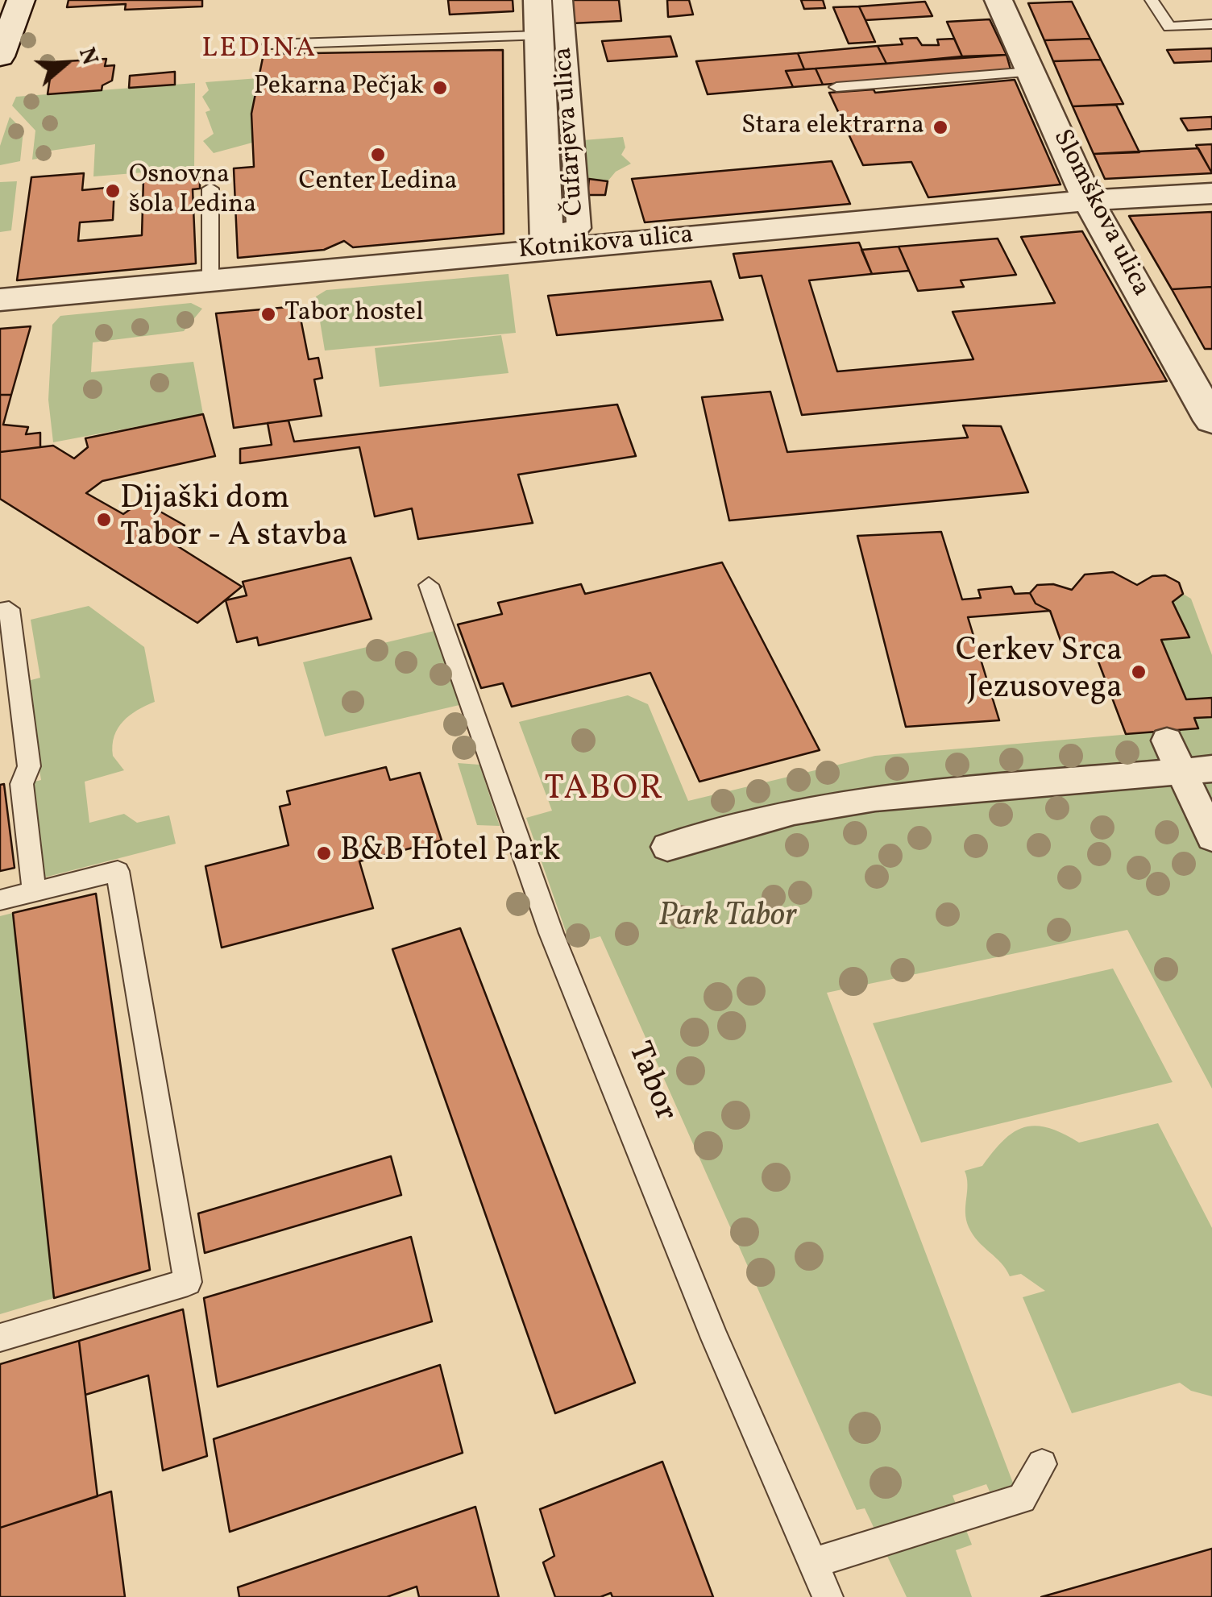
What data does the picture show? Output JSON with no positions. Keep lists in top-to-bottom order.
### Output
{
  "streets": {
    "street": ["Čufarjeva ulica", "Slomškova ulica", "Kotnikova ulica"],
    "lane": ["Tabor"]
  },
  "crossings": [
    ["Čufarjeva ulica", "Kotnikova ulica"],
    ["Slomškova ulica", "Kotnikova ulica"]
  ],
  "districts": ["LEDINA", "TABOR"],
  "parks": ["Park Tabor"],
  "places": [
    "Pekarna Pečjak",
    "Stara elektrarna",
    "Center Ledina",
    "Osnovna šola Ledina",
    "Tabor hostel",
    "Dijaški dom Tabor - A stavba",
    "Cerkev Srca Jezusovega",
    "B&B Hotel Park"
  ],
  "north": "right"
}
